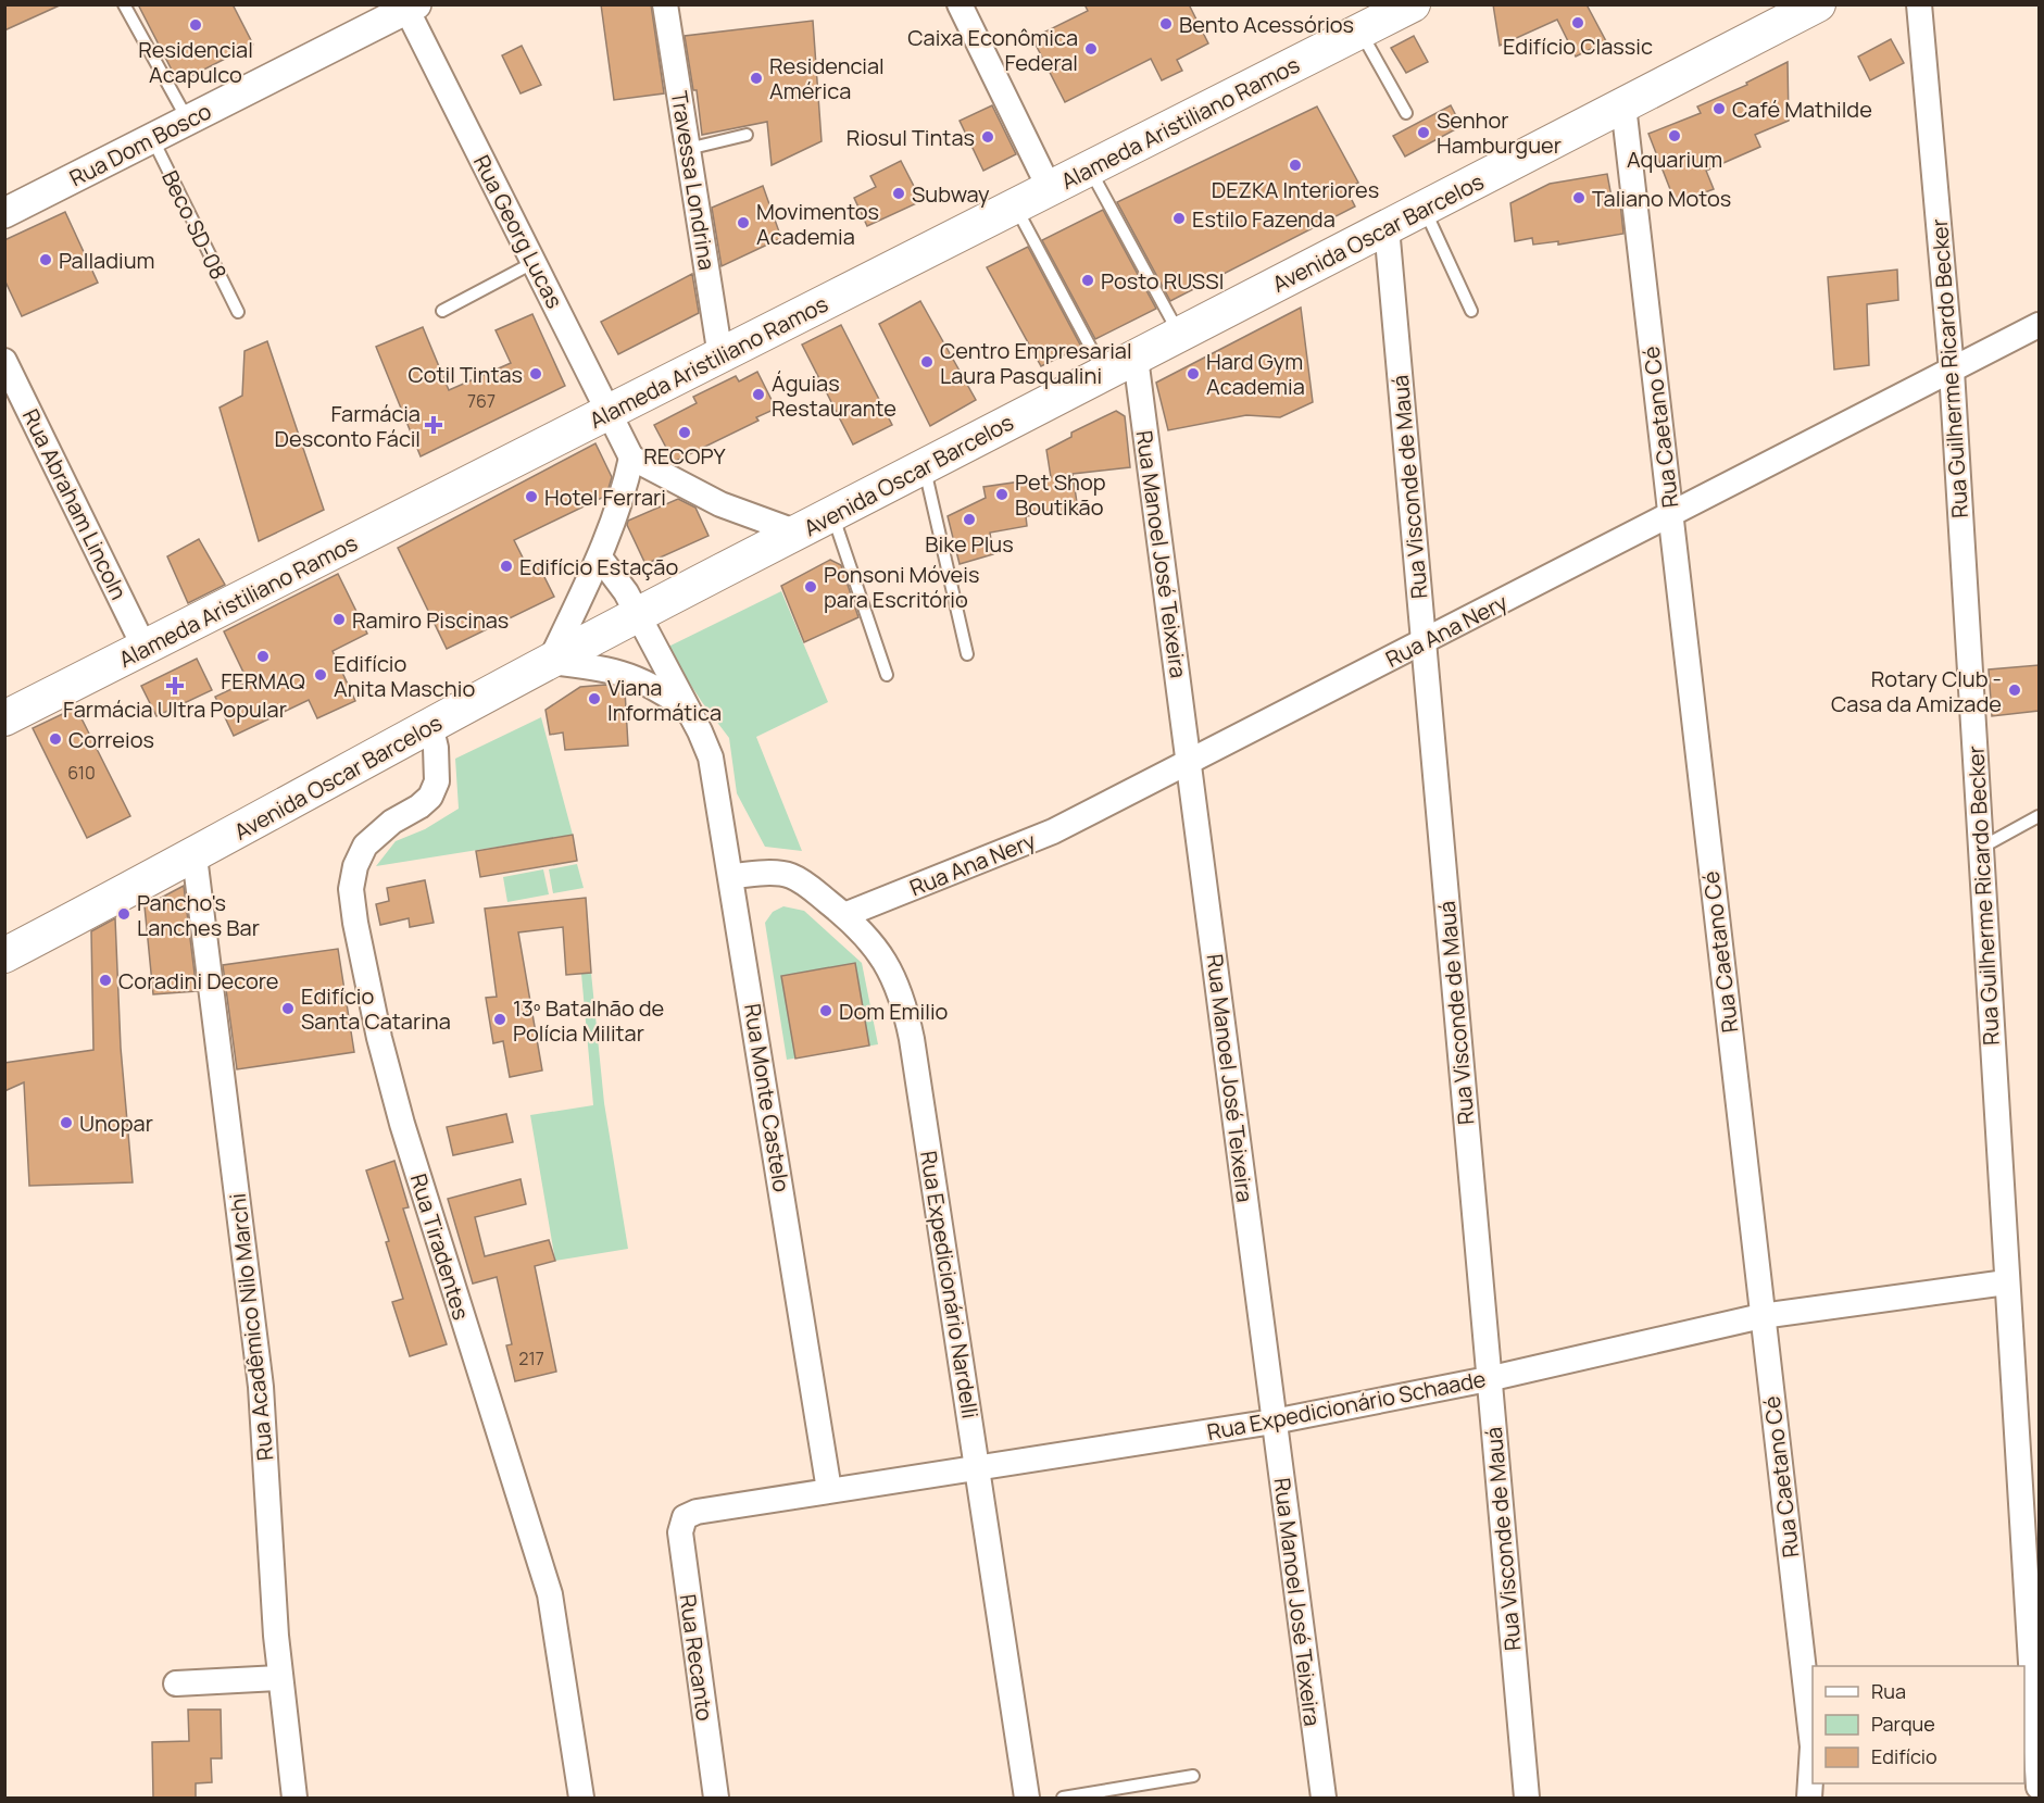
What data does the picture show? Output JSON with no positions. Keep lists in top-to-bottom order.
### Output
{
  "streets": {
    "main road": ["Alameda Aristiliano Ramos", "Avenida Oscar Barcelos"],
    "street": [
      "Rua Dom Bosco",
      "Travessa Londrina",
      "Rua Georg Lucas",
      "Rua Guilherme Ricardo Becker",
      "Rua Caetano Cé",
      "Rua Visconde de Mauá",
      "Rua Abraham Lincoln",
      "Rua Manoel José Teixeira",
      "Rua Ana Nery",
      "Rua Monte Castelo",
      "Rua Tiradentes",
      "Rua Expedicionário Nardelli",
      "Rua Acadêmico Nilo Marchi",
      "Rua Expedicionário Schaade",
      "Rua Recanto"
    ],
    "lane": ["Beco SD-08"]
  },
  "crossings": [
    ["Alameda Aristiliano Ramos", "Travessa Londrina"],
    ["Alameda Aristiliano Ramos", "Rua Georg Lucas"],
    ["Alameda Aristiliano Ramos", "Rua Abraham Lincoln"],
    ["Rua Dom Bosco", "Beco SD-08"],
    ["Rua Dom Bosco", "Rua Georg Lucas"],
    ["Avenida Oscar Barcelos", "Rua Caetano Cé"],
    ["Avenida Oscar Barcelos", "Rua Visconde de Mauá"],
    ["Avenida Oscar Barcelos", "Rua Manoel José Teixeira"],
    ["Avenida Oscar Barcelos", "Rua Monte Castelo"],
    ["Avenida Oscar Barcelos", "Rua Tiradentes"],
    ["Avenida Oscar Barcelos", "Rua Acadêmico Nilo Marchi"],
    ["Rua Guilherme Ricardo Becker", "Rua Ana Nery"],
    ["Rua Guilherme Ricardo Becker", "Rua Expedicionário Schaade"],
    ["Rua Caetano Cé", "Rua Ana Nery"],
    ["Rua Caetano Cé", "Rua Expedicionário Schaade"],
    ["Rua Visconde de Mauá", "Rua Ana Nery"],
    ["Rua Visconde de Mauá", "Rua Expedicionário Schaade"],
    ["Rua Manoel José Teixeira", "Rua Ana Nery"],
    ["Rua Manoel José Teixeira", "Rua Expedicionário Schaade"],
    ["Rua Ana Nery", "Rua Expedicionário Nardelli"],
    ["Rua Monte Castelo", "Rua Expedicionário Nardelli"],
    ["Rua Monte Castelo", "Rua Expedicionário Schaade"],
    ["Rua Expedicionário Nardelli", "Rua Expedicionário Schaade"],
    ["Rua Expedicionário Schaade", "Rua Recanto"]
  ],
  "places": {
    "other": [
      "Edifício Classic",
      "Bento Acessórios",
      "Residencial Acapulco",
      "Caixa Econômica Federal",
      "Residencial América",
      "Café Mathilde",
      "Senhor Hamburguer",
      "Aquarium",
      "Riosul Tintas",
      "DEZKA Interiores",
      "Subway",
      "Taliano Motos",
      "Estilo Fazenda",
      "Movimentos Academia",
      "Palladium",
      "Posto RUSSI",
      "Centro Empresarial Laura Pasqualini",
      "Cotil Tintas",
      "Hard Gym Academia",
      "Águias Restaurante",
      "RECOPY",
      "Pet Shop Boutikão",
      "Hotel Ferrari",
      "Bike Plus",
      "Edifício Estação",
      "Ponsoni Móveis para Escritório",
      "Ramiro Piscinas",
      "FERMAQ",
      "Edifício Anita Maschio",
      "Rotary Club - Casa da Amizade",
      "Viana Informática",
      "Correios",
      "Pancho's Lanches Bar",
      "Coradini Decore",
      "Edifício Santa Catarina",
      "Dom Emilio",
      "13º Batalhão de Polícia Militar",
      "Unopar"
    ],
    "health": ["Farmácia Desconto Fácil", "Farmácia Ultra Popular"]
  },
  "house_numbers": ["767", "610", "217"],
  "legend": ["Rua", "Parque", "Edifício"]
}
